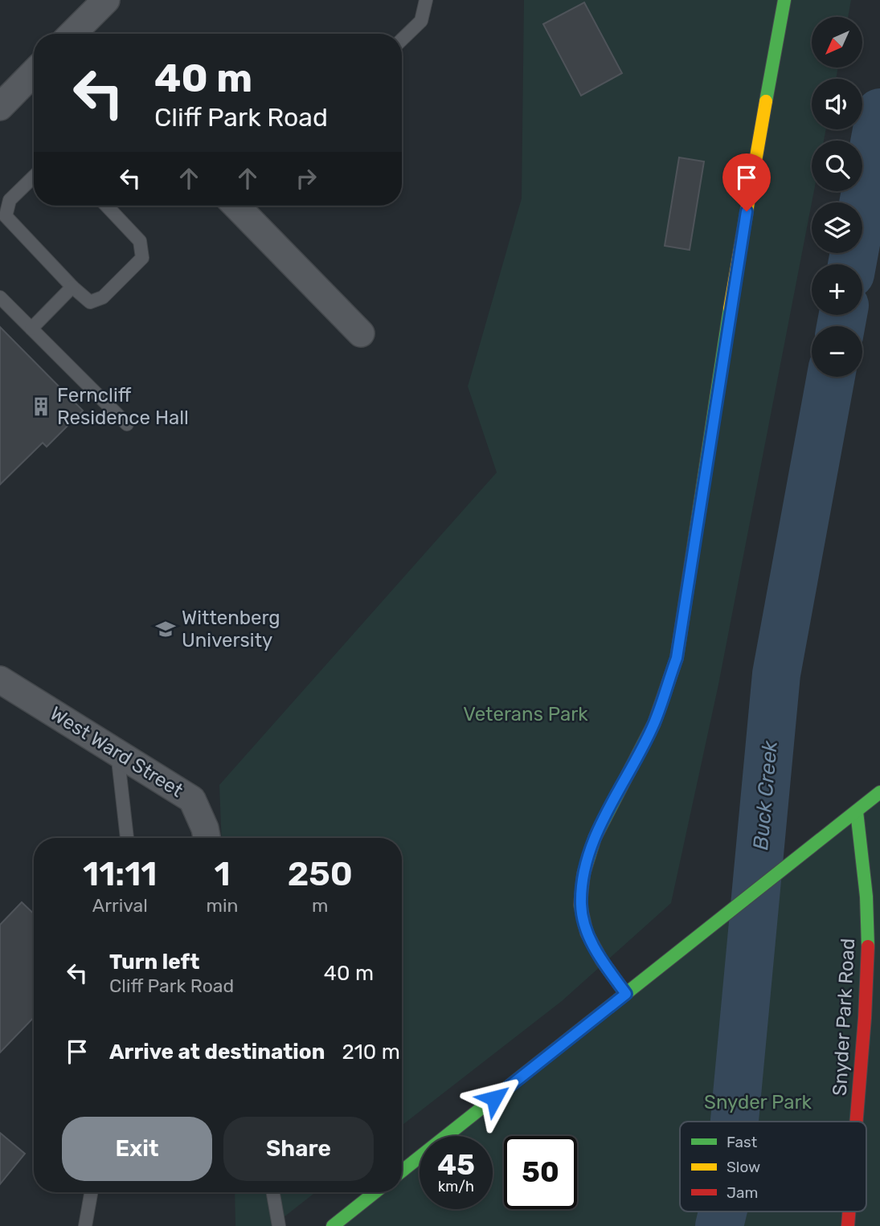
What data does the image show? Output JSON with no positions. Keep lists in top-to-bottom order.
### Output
{
  "streets": {
    "street": ["West Ward Street", "Snyder Park Road"]
  },
  "water": ["Buck Creek"],
  "parks": ["Veterans Park", "Snyder Park"],
  "places": {
    "building": ["Ferncliff Residence Hall"],
    "school or university": ["Wittenberg University"]
  },
  "legend": ["Fast", "Slow", "Jam"],
  "north": "bottom left",
  "page": {
    "map_buttons": ["+", "−"],
    "turn": ["40 m", "Cliff Park Road"],
    "eta": [
      "11:11",
      "Arrival",
      "1",
      "min",
      "250",
      "m"
    ],
    "list": [
      {
        "name": "Turn left",
        "note": "Cliff Park Road",
        "value": "40 m"
      },
      {
        "name": "Arrive at destination",
        "value": "210 m"
      }
    ],
    "buttons": ["Exit", "Share"],
    "speed": "45 km/h",
    "limit": "50"
  }
}
